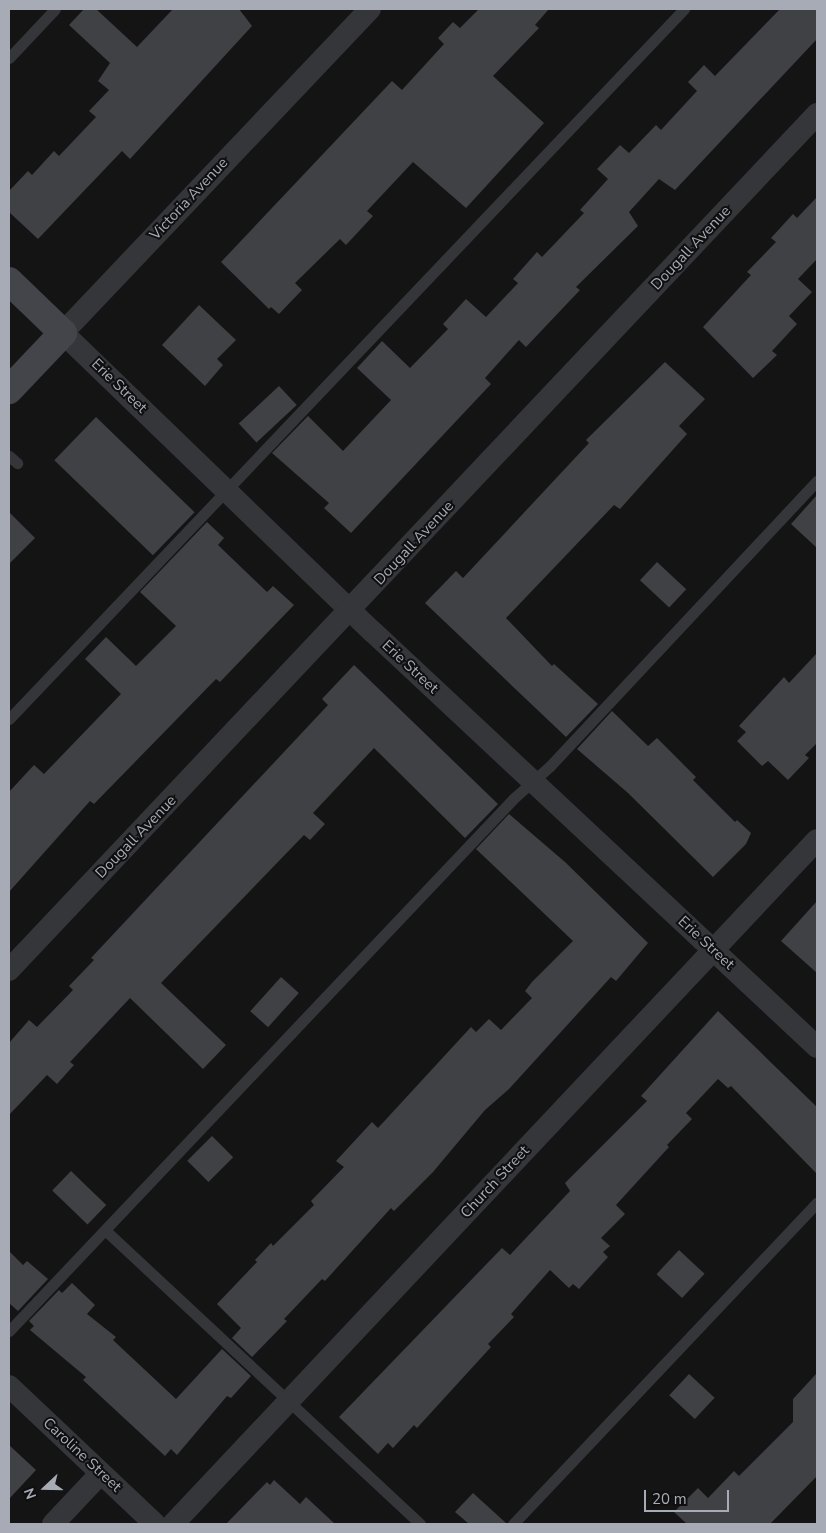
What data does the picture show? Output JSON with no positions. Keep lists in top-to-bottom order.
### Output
{
  "streets": {
    "street": [
      "Victoria Avenue",
      "Dougall Avenue",
      "Erie Street",
      "Church Street",
      "Caroline Street"
    ]
  },
  "crossings": [
    ["Victoria Avenue", "Erie Street"],
    ["Dougall Avenue", "Erie Street"],
    ["Erie Street", "Church Street"]
  ],
  "scale_bar": "20 m",
  "north": "left"
}
